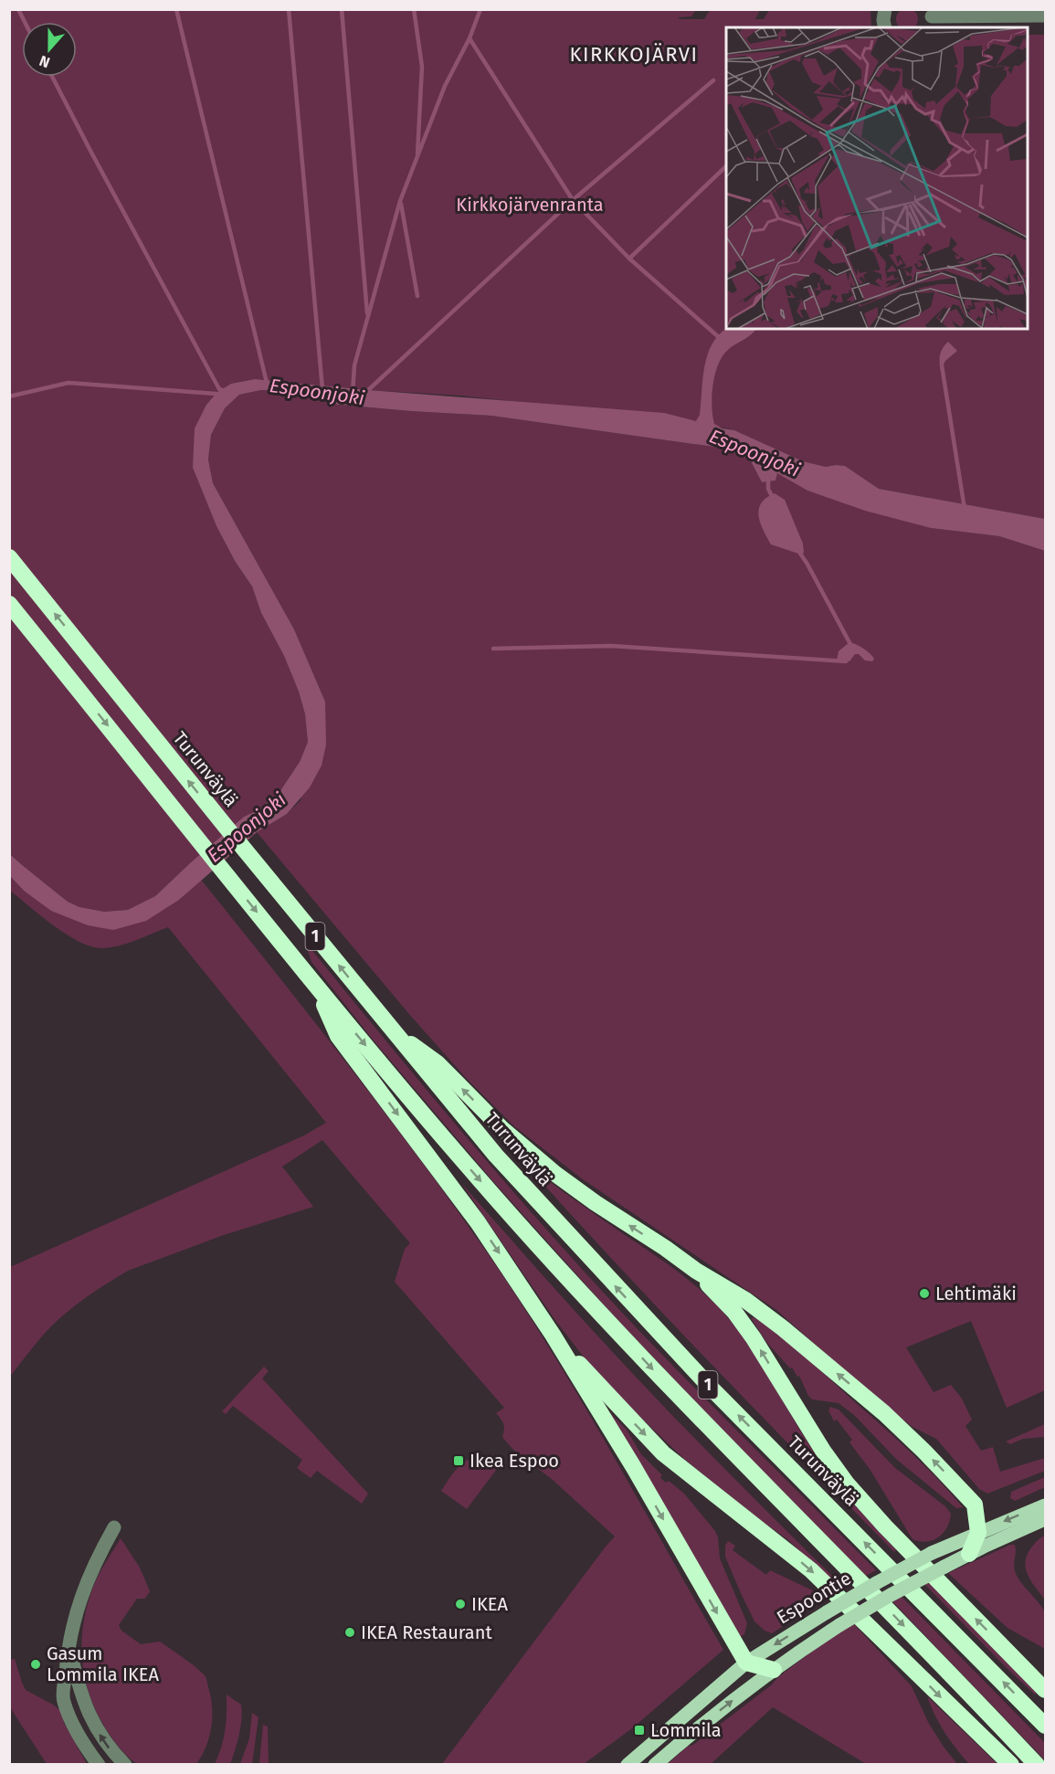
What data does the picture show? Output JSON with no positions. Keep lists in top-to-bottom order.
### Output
{
  "streets": {
    "highway": ["Turunväylä", "1"],
    "main road": ["Espoontie"]
  },
  "districts": ["KIRKKOJÄRVI"],
  "water": ["Espoonjoki"],
  "parks": ["Kirkkojärvenranta"],
  "places": {
    "other": [
      "Lehtimäki",
      "IKEA",
      "IKEA Restaurant",
      "Gasum Lommila IKEA"
    ],
    "transit": ["Ikea Espoo", "Lommila"]
  },
  "north": "bottom"
}
